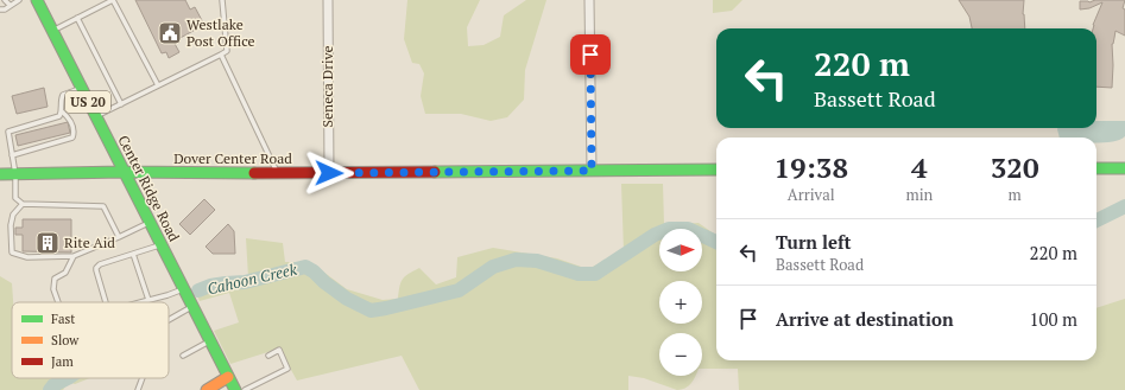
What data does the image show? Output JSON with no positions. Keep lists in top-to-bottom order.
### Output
{
  "streets": {
    "street": [
      "Seneca Drive",
      "US 20",
      "Dover Center Road",
      "Center Ridge Road"
    ]
  },
  "crossings": [
    ["Seneca Drive", "Dover Center Road"],
    ["Dover Center Road", "Center Ridge Road"]
  ],
  "water": ["Cahoon Creek"],
  "places": {
    "public building": ["Westlake Post Office"],
    "building": ["Rite Aid"]
  },
  "legend": ["Fast", "Slow", "Jam"],
  "north": "right",
  "page": {
    "turn": ["220 m", "Bassett Road"],
    "eta": [
      "19:38",
      "Arrival",
      "4",
      "min",
      "320",
      "m"
    ],
    "list": [
      {
        "name": "Turn left",
        "note": "Bassett Road",
        "value": "220 m"
      },
      {
        "name": "Arrive at destination",
        "value": "100 m"
      }
    ],
    "map_buttons": ["+", "−"]
  }
}
